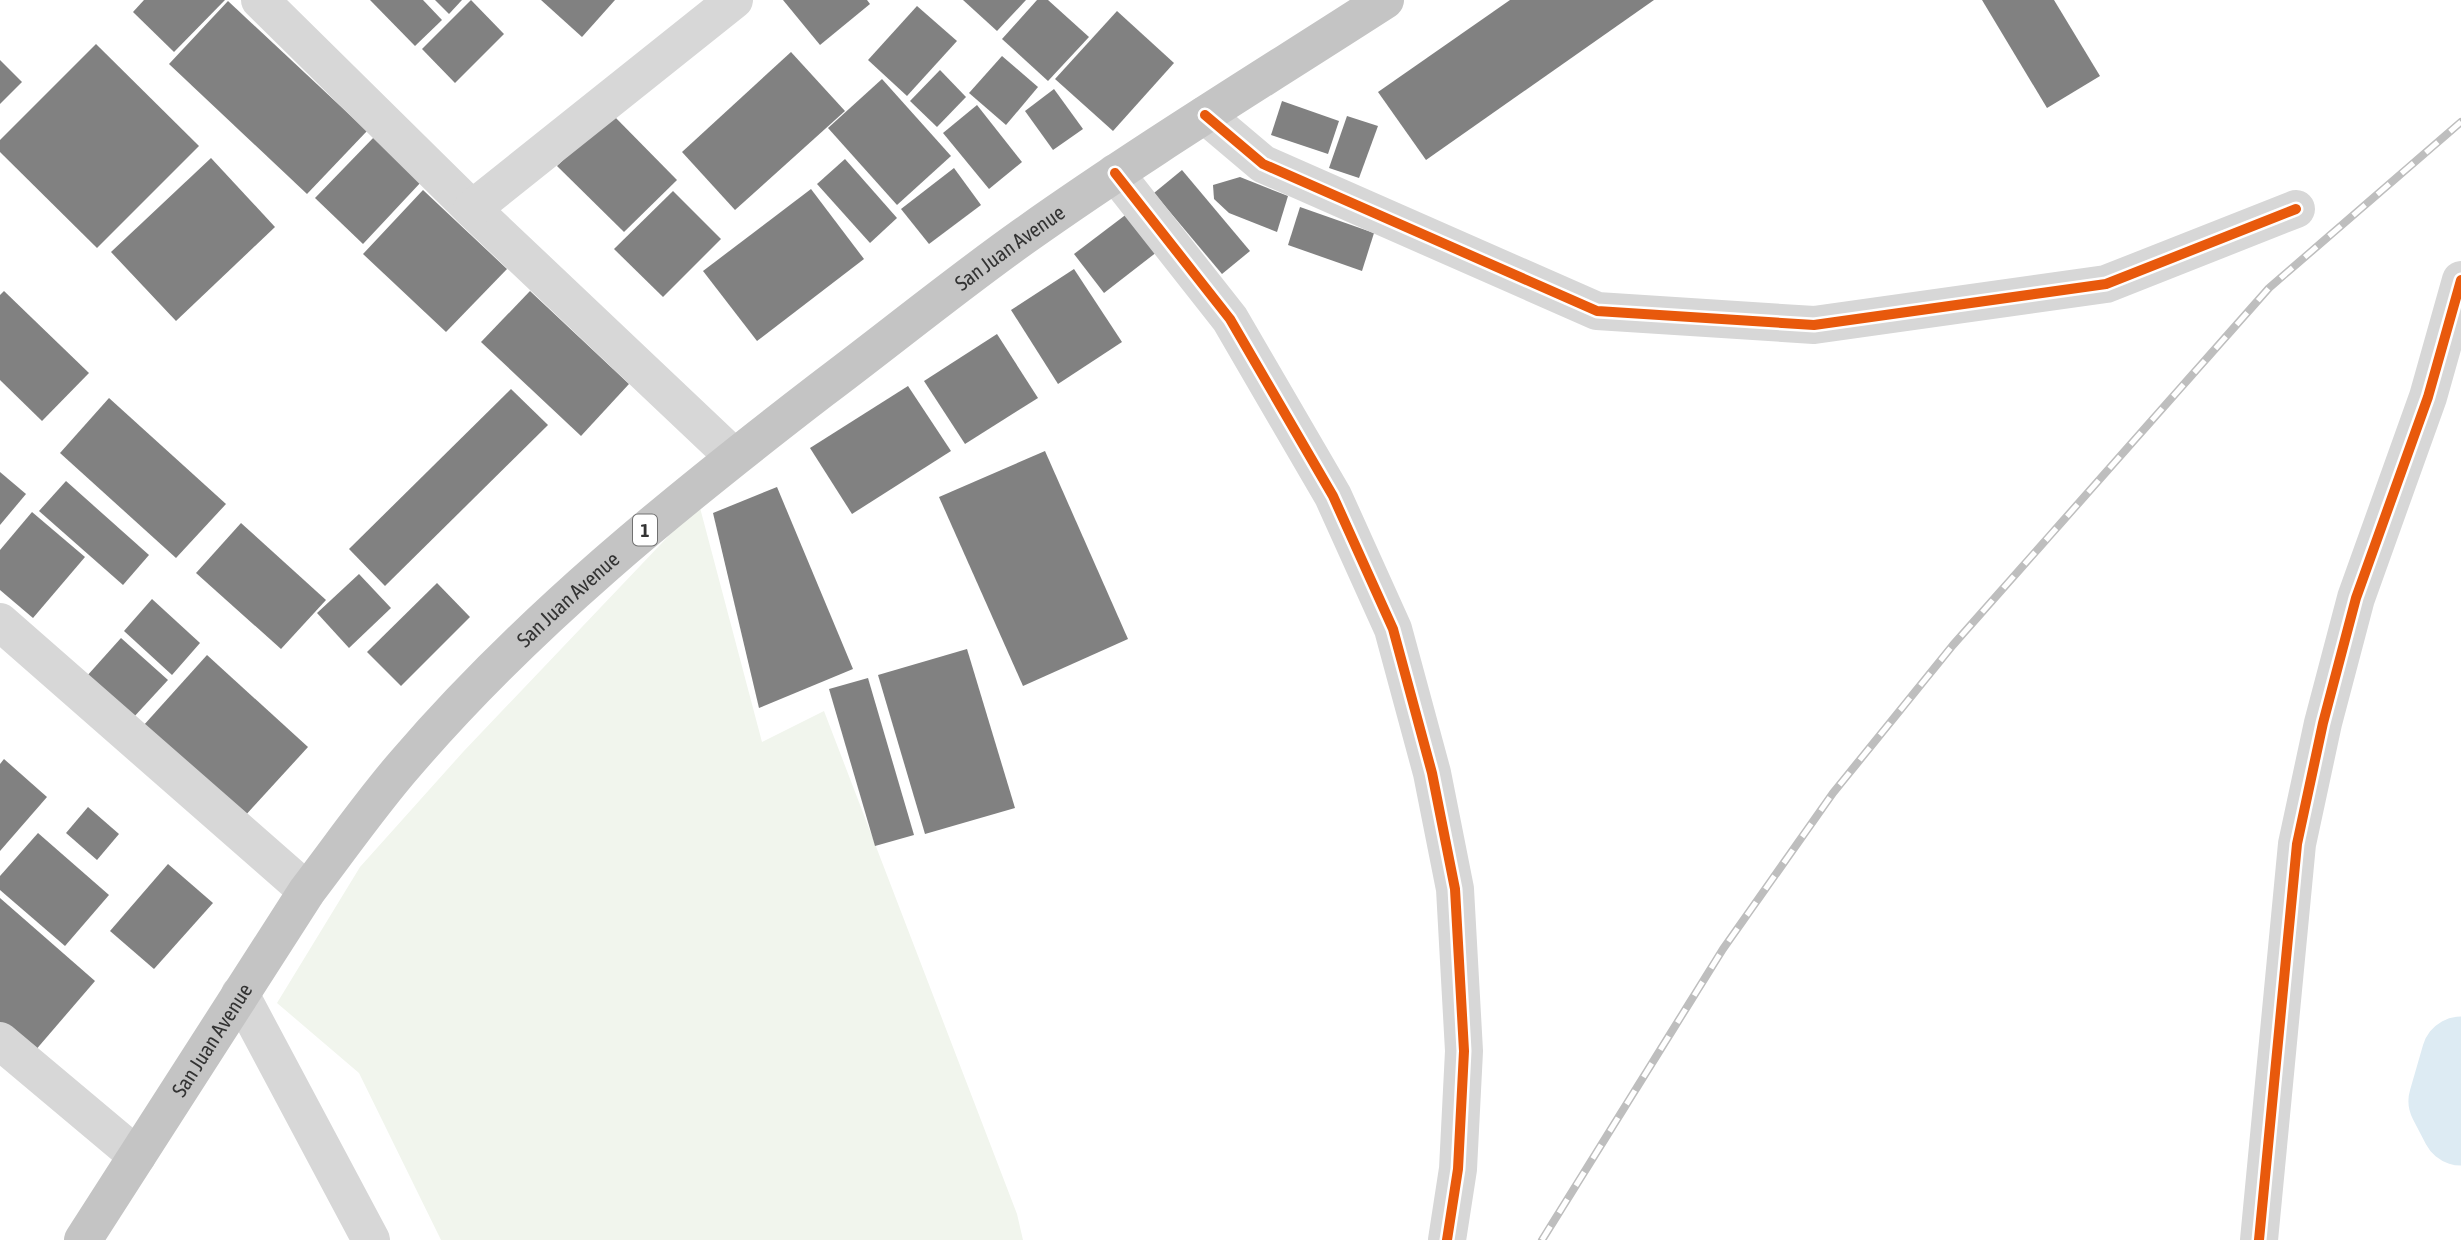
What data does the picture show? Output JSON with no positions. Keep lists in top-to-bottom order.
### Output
{
  "streets": {
    "highway": ["San Juan Avenue", "1"]
  }
}
